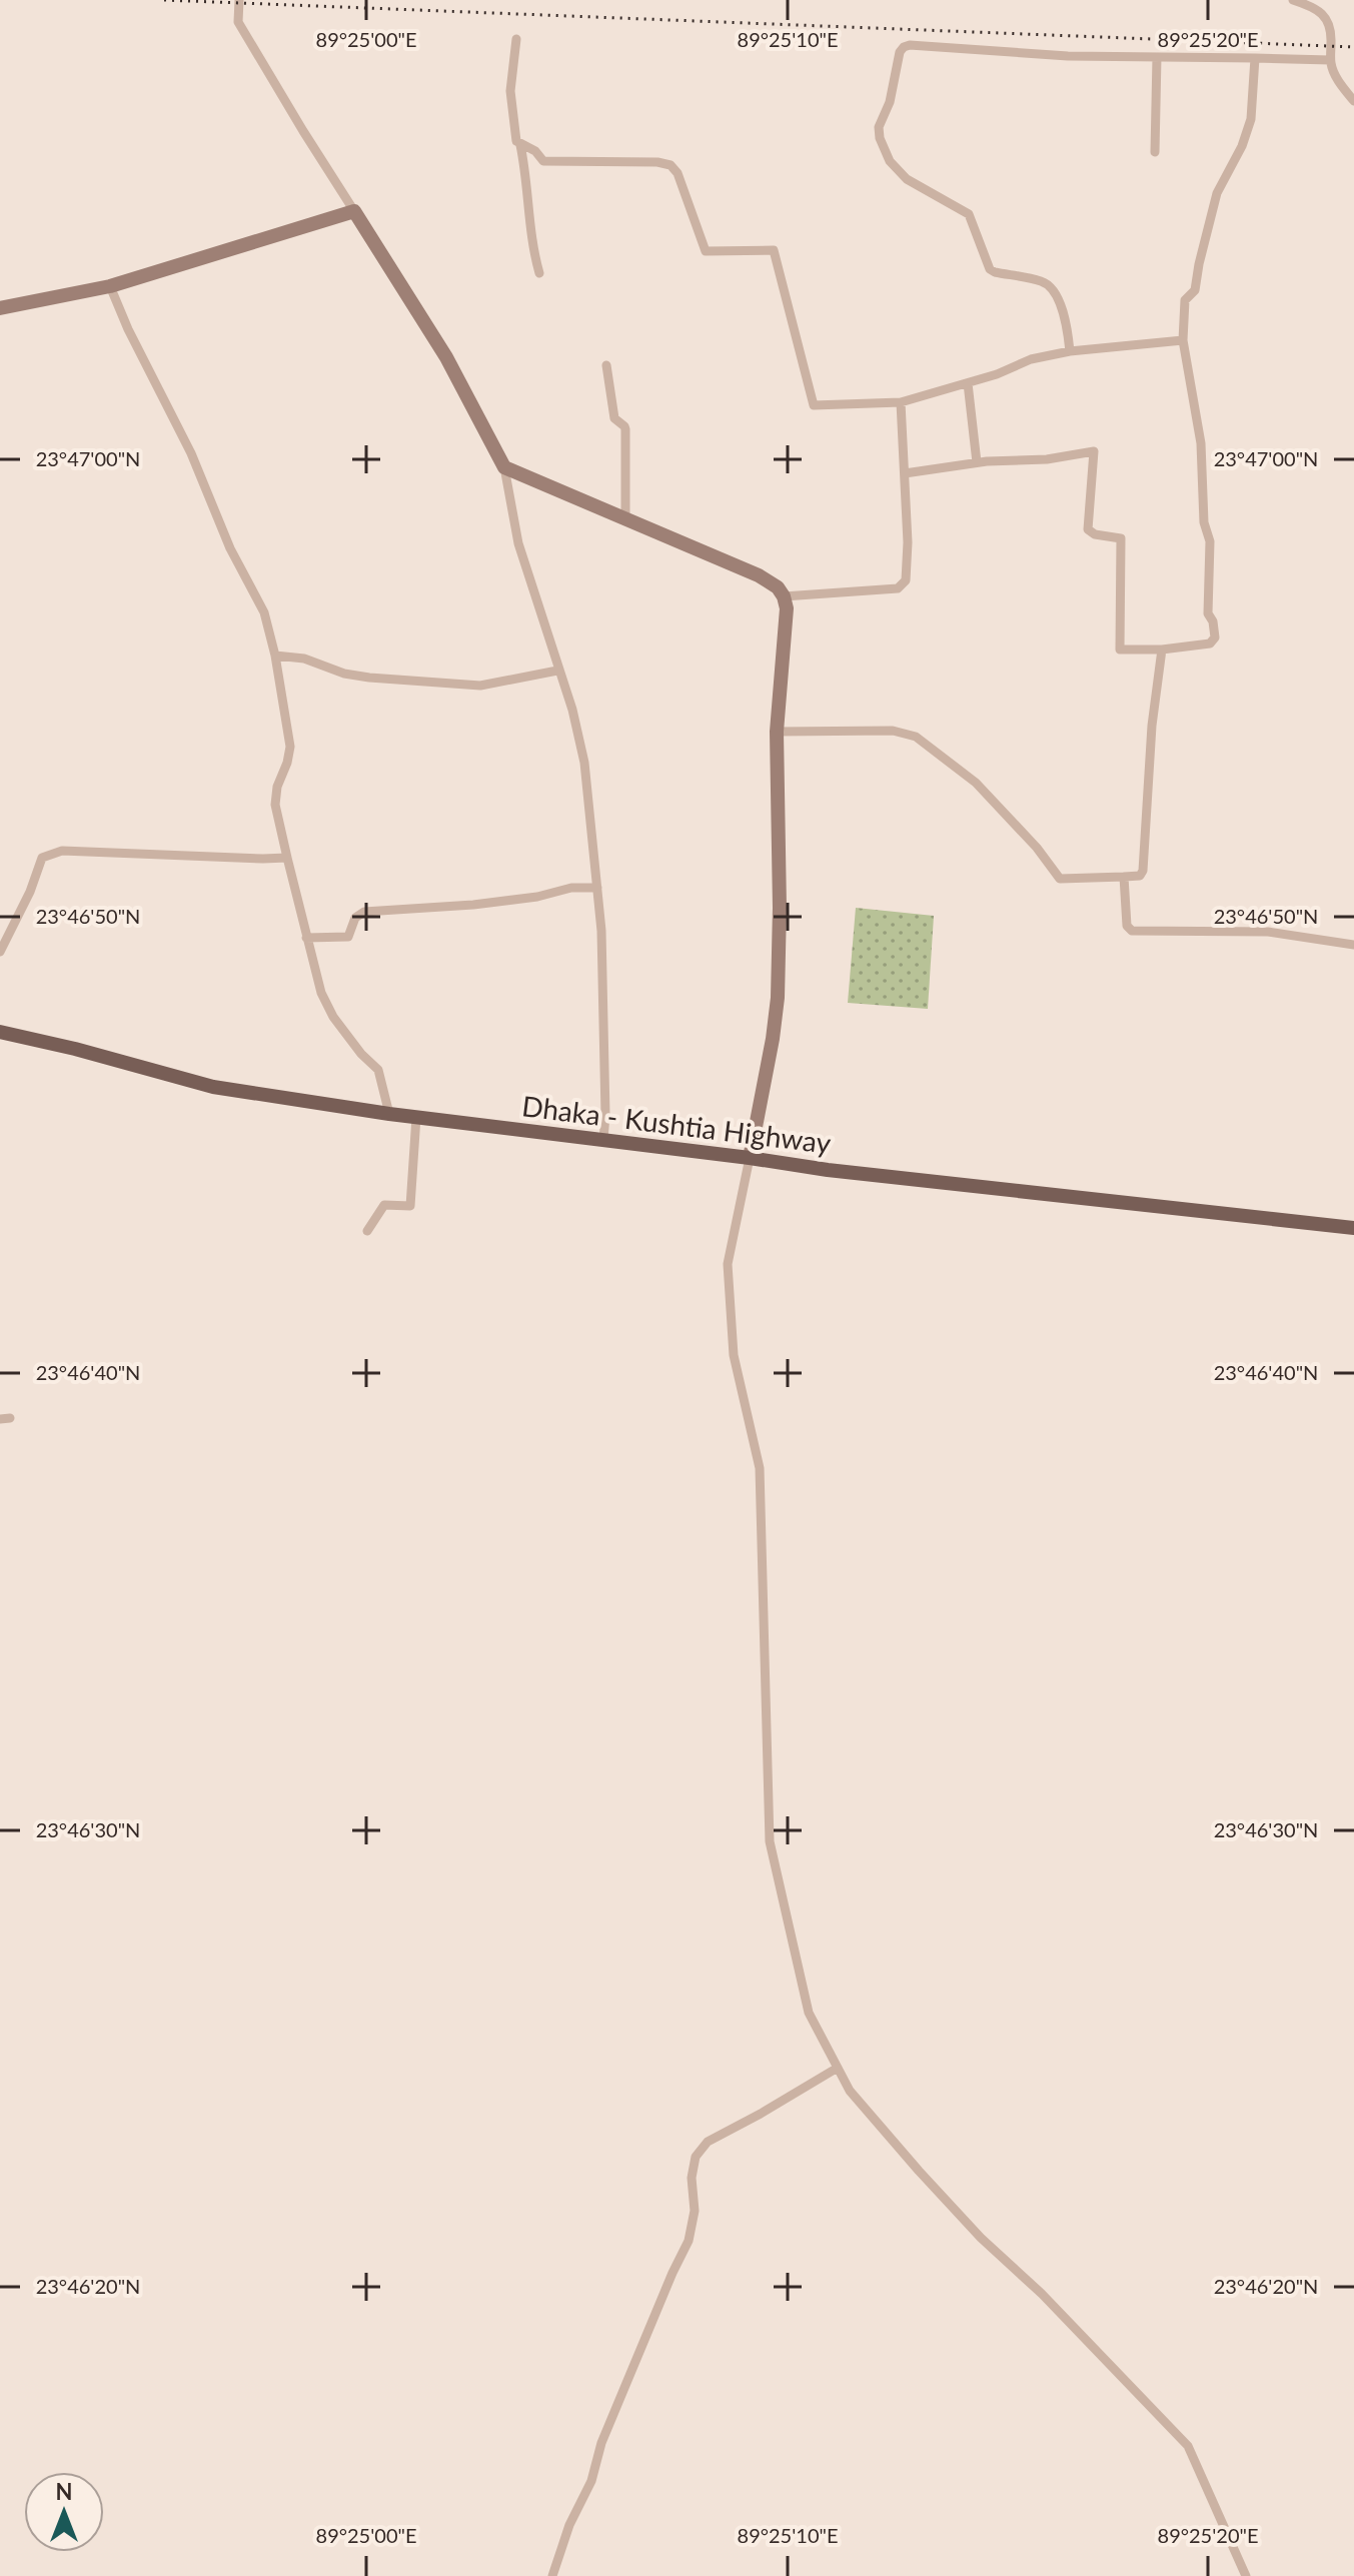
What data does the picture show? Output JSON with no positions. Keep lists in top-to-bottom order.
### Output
{
  "streets": {
    "main road": ["Dhaka - Kushtia Highway"]
  },
  "north": "top",
  "coordinates": [
    "89°25'00\"E",
    "89°25'10\"E",
    "89°25'20\"E",
    "23°47'00\"N",
    "23°46'50\"N",
    "23°46'40\"N",
    "23°46'30\"N",
    "23°46'20\"N"
  ]
}
